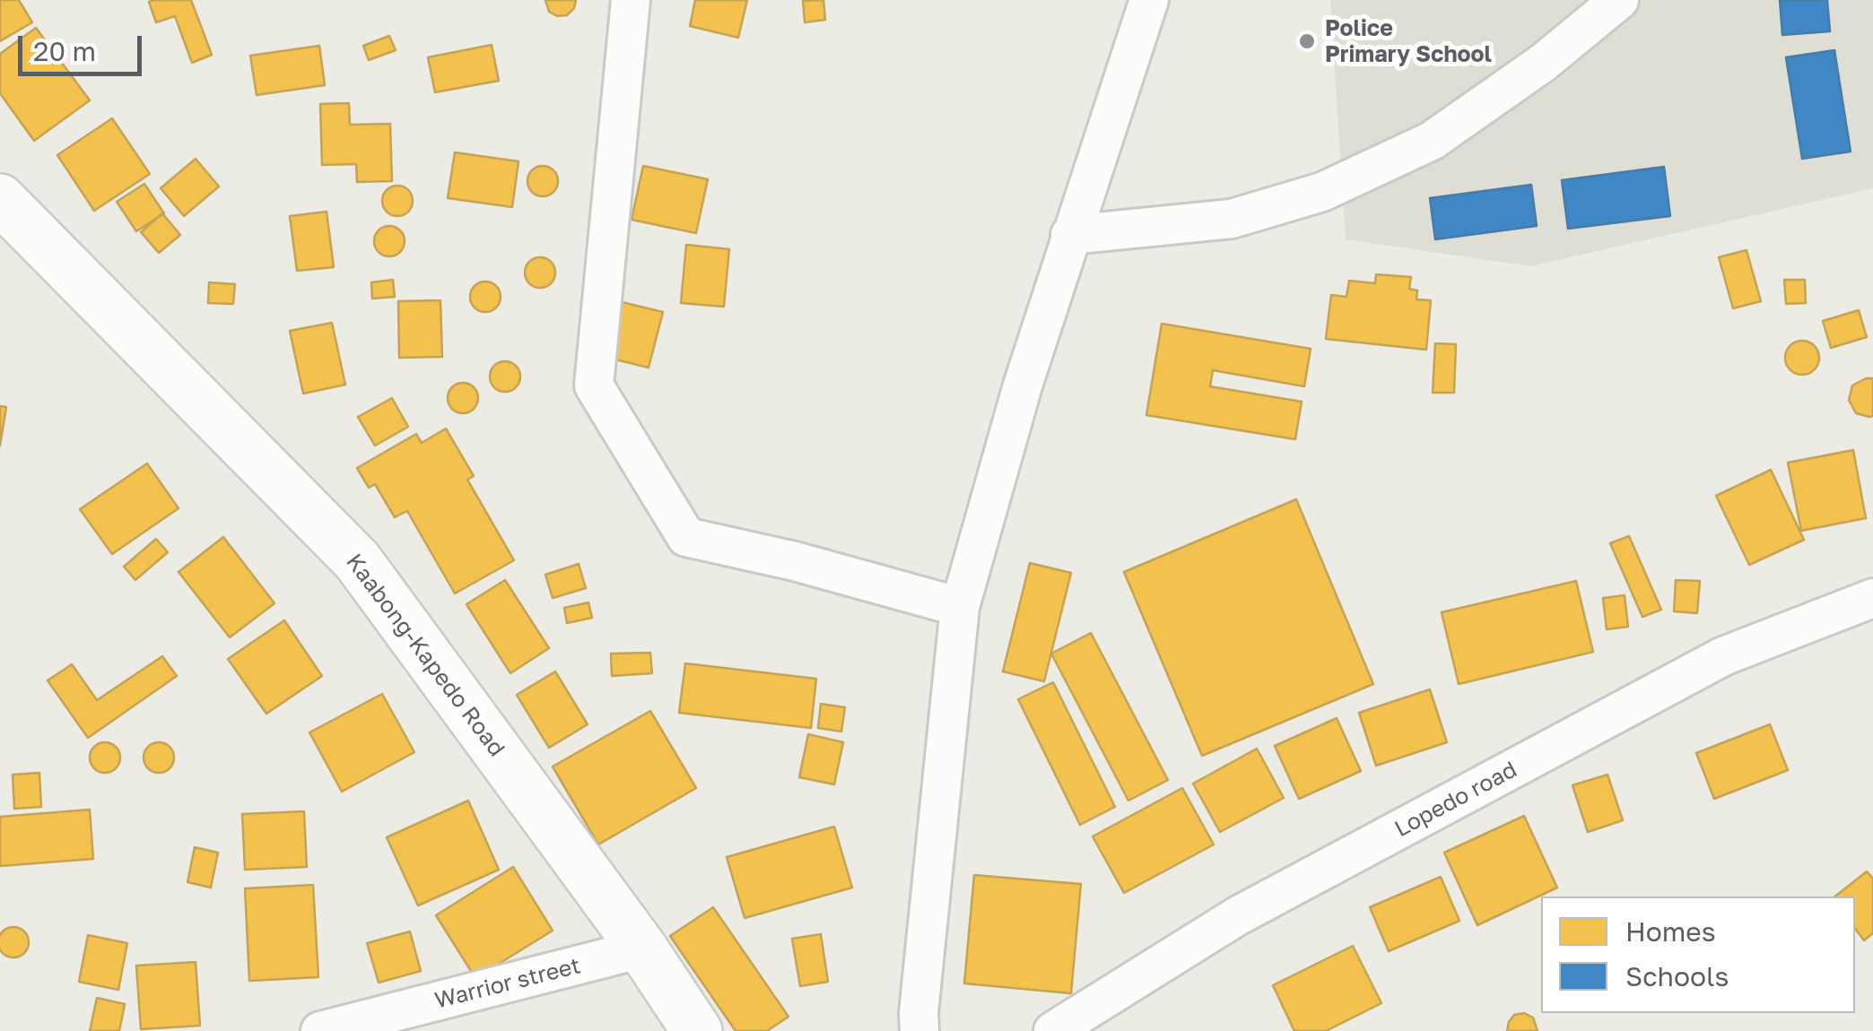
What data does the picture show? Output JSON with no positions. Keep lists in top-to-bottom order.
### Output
{
  "streets": {
    "main road": ["Kaabong-Kapedo Road"],
    "street": ["Lopedo road", "Warrior street"]
  },
  "crossings": [
    ["Kaabong-Kapedo Road", "Warrior street"]
  ],
  "places": ["Police Primary School"],
  "legend": ["Homes", "Schools"],
  "scale_bar": "20 m"
}
